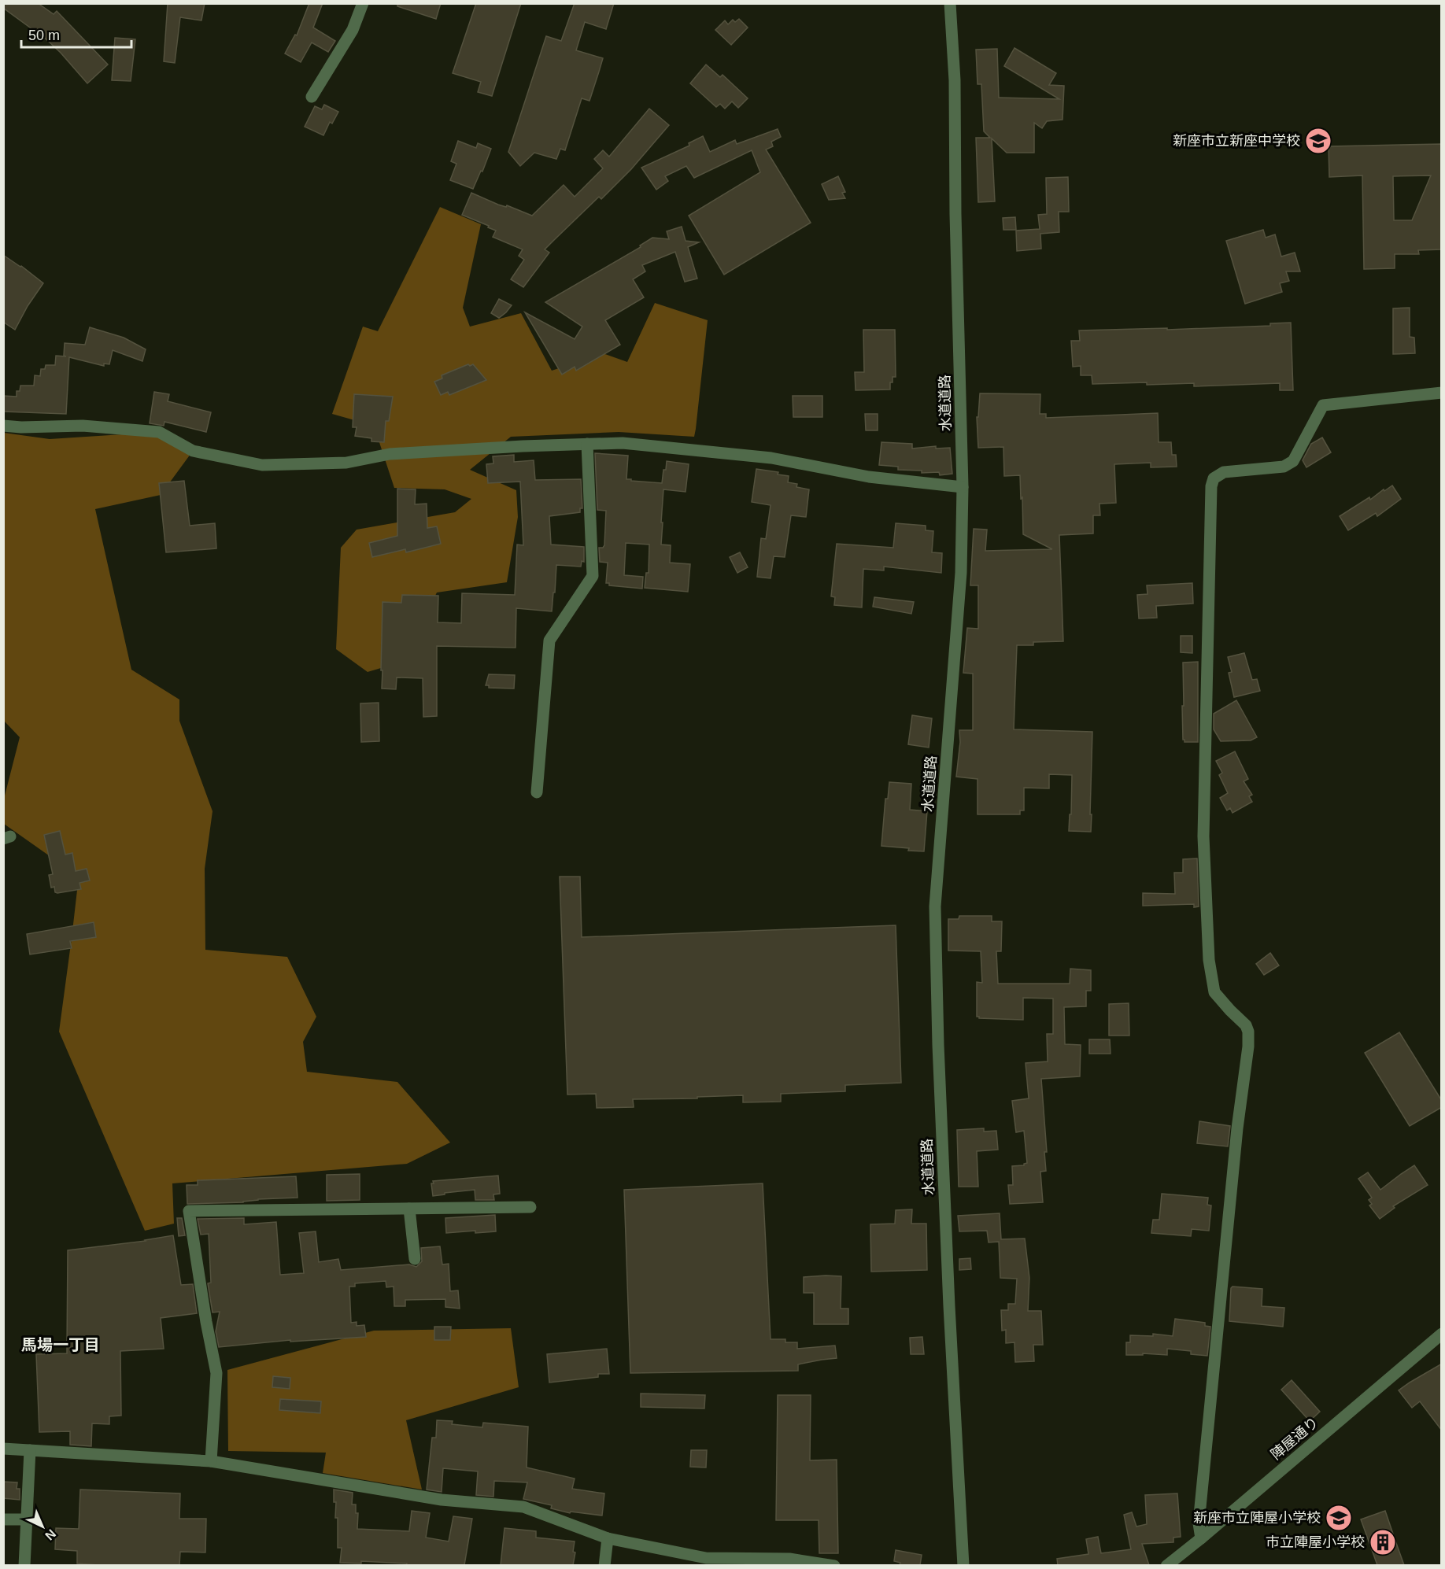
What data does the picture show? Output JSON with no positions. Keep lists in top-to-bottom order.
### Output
{
  "streets": {
    "street": ["水道道路", "陣屋通り"]
  },
  "districts": ["馬場一丁目"],
  "places": {
    "school or university": ["新座市立新座中学校", "新座市立陣屋小学校"],
    "building": ["市立陣屋小学校"]
  },
  "scale_bar": "50 m",
  "north": "bottom right"
}
